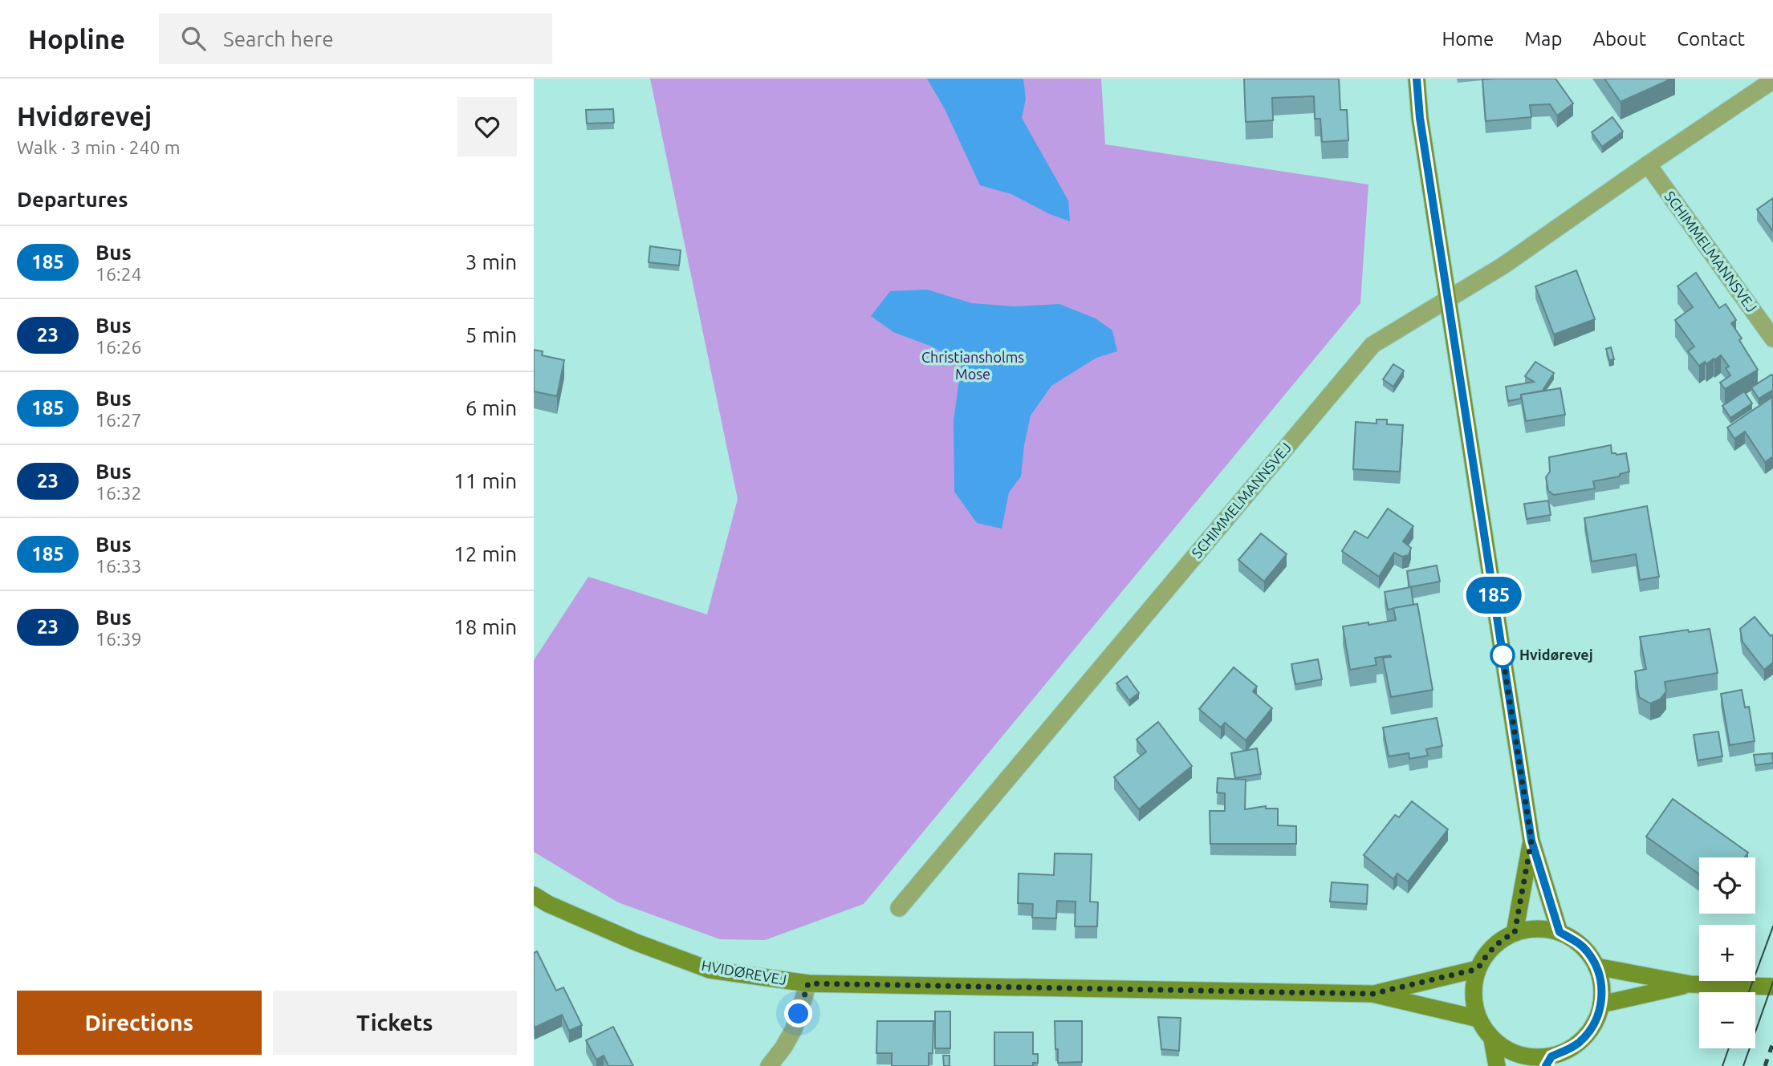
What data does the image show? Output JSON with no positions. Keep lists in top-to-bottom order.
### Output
{
  "streets": {
    "street": ["SCHIMMELMANNSVEJ", "HVIDØREVEJ"]
  },
  "parks": ["Christiansholms Mose"],
  "places": ["Hvidørevej"],
  "lines": ["bus line 185"],
  "page": {
    "header": "Hopline",
    "search": "Search here",
    "nav": [
      "Home",
      "Map",
      "About",
      "Contact"
    ],
    "heading": [
      ["Hvidørevej", "Walk · 3 min · 240 m"],
      "Departures"
    ],
    "on_map": "185",
    "list": [
      {
        "mark": "185",
        "name": "Bus",
        "note": "16:24",
        "value": "3 min"
      },
      {
        "mark": "23",
        "name": "Bus",
        "note": "16:26",
        "value": "5 min"
      },
      {
        "mark": "185",
        "name": "Bus",
        "note": "16:27",
        "value": "6 min"
      },
      {
        "mark": "23",
        "name": "Bus",
        "note": "16:32",
        "value": "11 min"
      },
      {
        "mark": "185",
        "name": "Bus",
        "note": "16:33",
        "value": "12 min"
      },
      {
        "mark": "23",
        "name": "Bus",
        "note": "16:39",
        "value": "18 min"
      }
    ],
    "map_buttons": ["+", "−"],
    "buttons": ["Directions", "Tickets"]
  }
}
